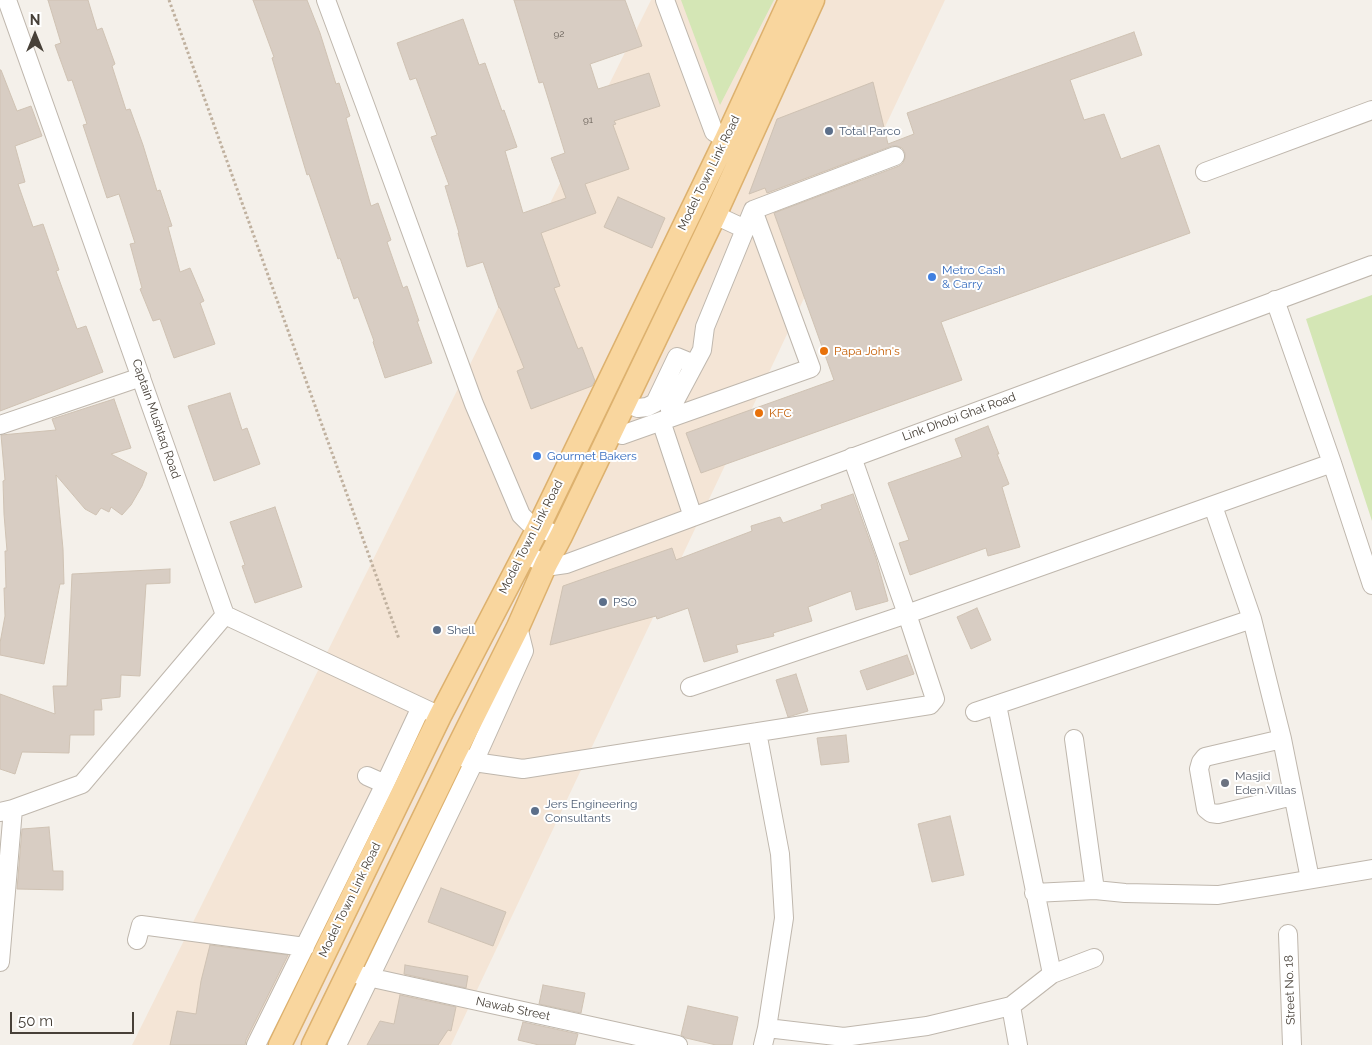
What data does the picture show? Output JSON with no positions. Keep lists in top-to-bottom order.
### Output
{
  "streets": {
    "main road": ["Model Town Link Road"],
    "street": [
      "Link Dhobi Ghat Road",
      "Captain Mushtaq Road",
      "Street No. 18",
      "Nawab Street"
    ]
  },
  "crossings": [
    ["Model Town Link Road", "Link Dhobi Ghat Road"],
    ["Model Town Link Road", "Nawab Street"]
  ],
  "places": [
    "Total Parco",
    "Metro Cash & Carry",
    "Papa John's",
    "KFC",
    "Gourmet Bakers",
    "PSO",
    "Shell",
    "Masjid Eden Villas",
    "Jers Engineering Consultants"
  ],
  "house_numbers": ["92", "91"],
  "scale_bar": "50 m",
  "north": "top"
}
